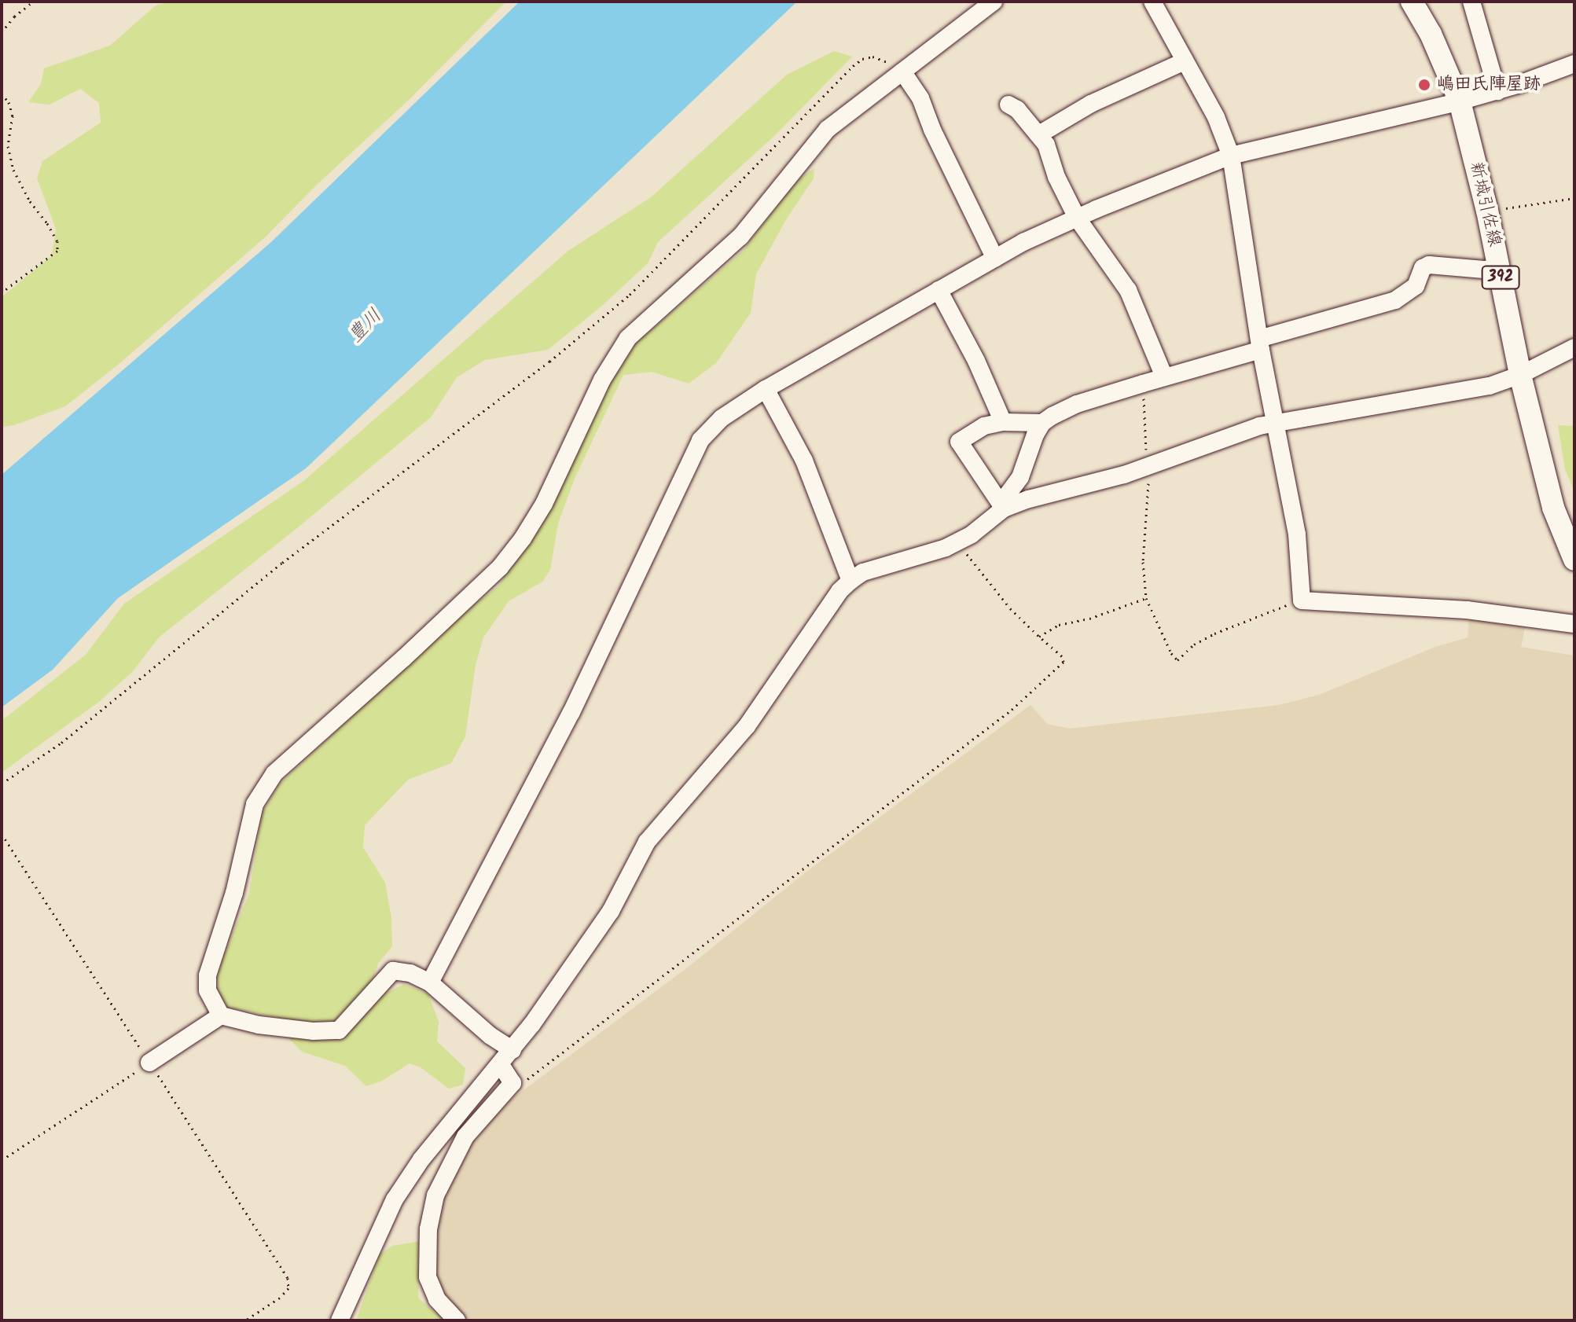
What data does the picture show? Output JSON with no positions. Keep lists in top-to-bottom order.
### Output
{
  "streets": {
    "main road": ["新城引佐線", "392"]
  },
  "water": ["豊川"],
  "places": ["嶋田氏陣屋跡"]
}
